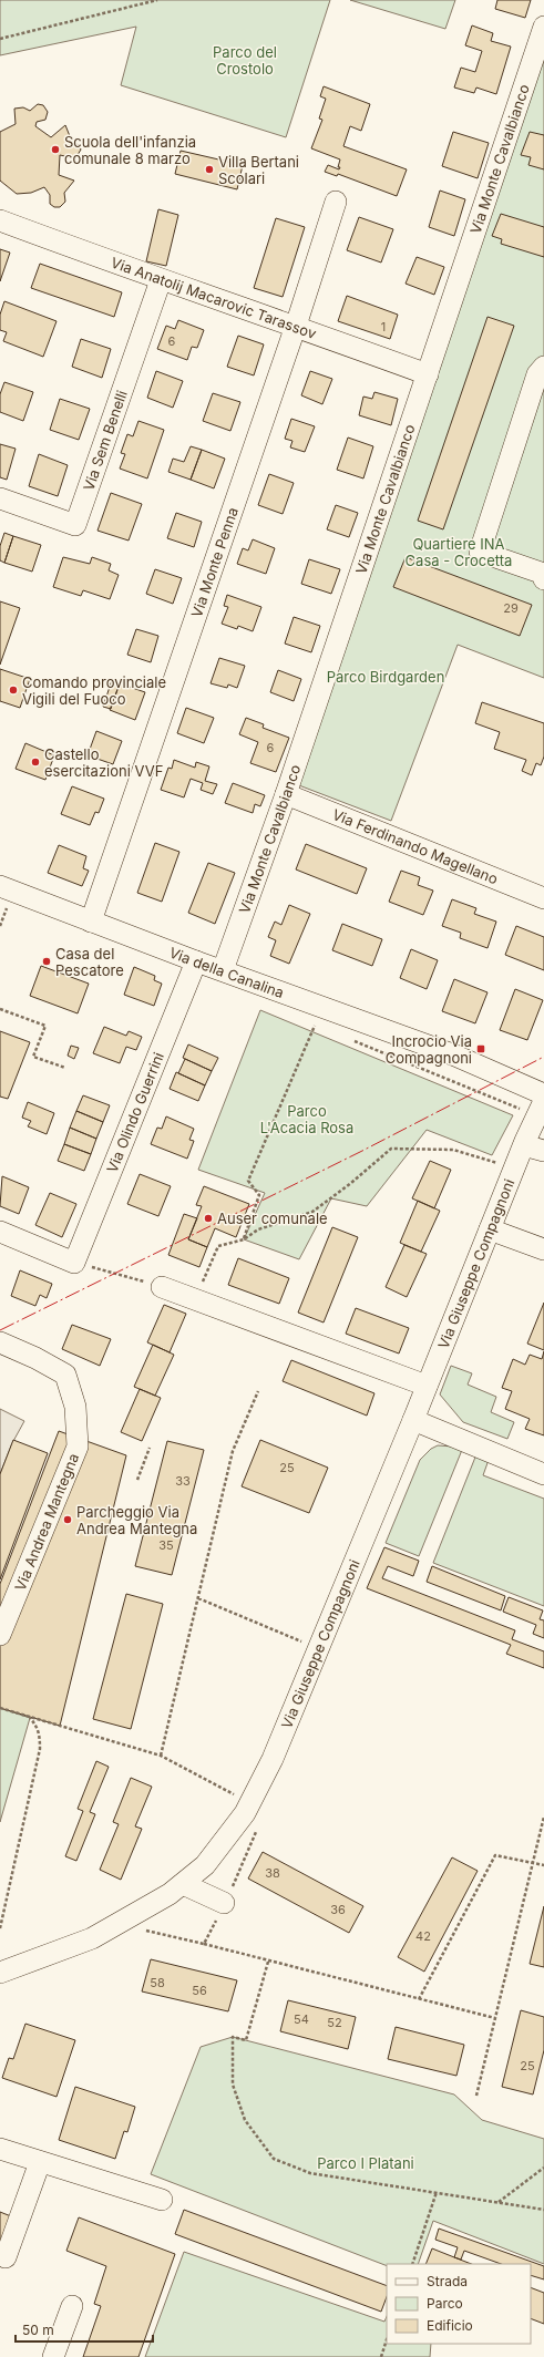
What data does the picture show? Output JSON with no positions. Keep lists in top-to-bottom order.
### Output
{
  "streets": {
    "street": [
      "Via Monte Cavalbianco",
      "Via Anatolij Macarovic Tarassov",
      "Via Sem Benelli",
      "Via Monte Penna",
      "Via Ferdinando Magellano",
      "Via della Canalina",
      "Via Olindo Guerrini",
      "Via Giuseppe Compagnoni",
      "Via Andrea Mantegna"
    ]
  },
  "crossings": [
    ["Via Monte Cavalbianco", "Via Anatolij Macarovic Tarassov"],
    ["Via Monte Cavalbianco", "Via Ferdinando Magellano"],
    ["Via Monte Cavalbianco", "Via della Canalina"],
    ["Via Anatolij Macarovic Tarassov", "Via Sem Benelli"],
    ["Via Anatolij Macarovic Tarassov", "Via Monte Penna"],
    ["Via Monte Penna", "Via della Canalina"],
    ["Via della Canalina", "Via Olindo Guerrini"],
    ["Via della Canalina", "Via Giuseppe Compagnoni"]
  ],
  "parks": [
    "Parco del Crostolo",
    "Quartiere INA Casa - Crocetta",
    "Parco Birdgarden",
    "Parco L'Acacia Rosa",
    "Parco I Platani"
  ],
  "places": {
    "other": [
      "Scuola dell'infanzia comunale 8 marzo",
      "Villa Bertani Scolari",
      "Comando provinciale Vigili del Fuoco",
      "Castello esercitazioni VVF",
      "Casa del Pescatore",
      "Auser comunale",
      "Parcheggio Via Andrea Mantegna"
    ],
    "transit": ["Incrocio Via Compagnoni"]
  },
  "house_numbers": [
    "1",
    "6",
    "29",
    "6",
    "25",
    "33",
    "35",
    "38",
    "36",
    "42",
    "58",
    "56",
    "54",
    "52",
    "25"
  ],
  "legend": ["Strada", "Parco", "Edificio"],
  "scale_bar": "50 m"
}
